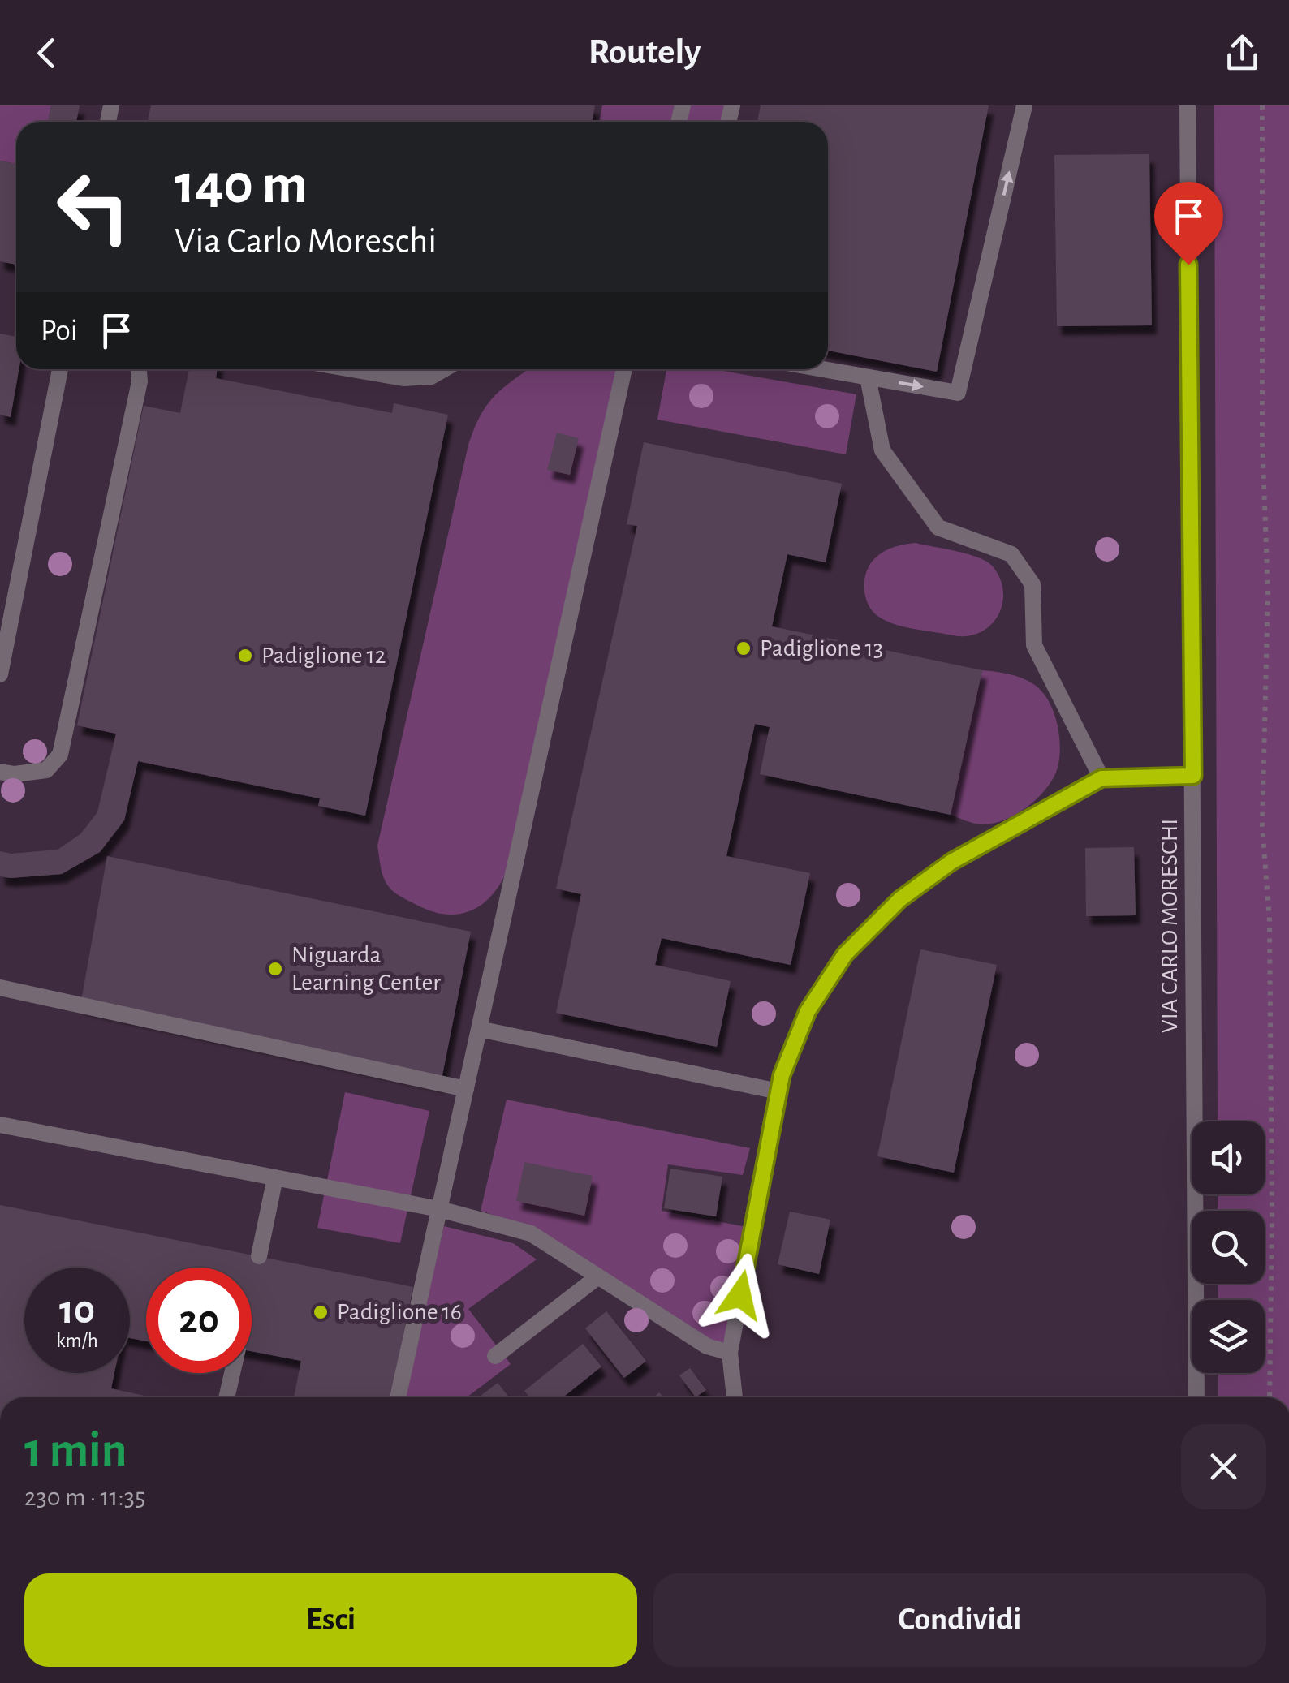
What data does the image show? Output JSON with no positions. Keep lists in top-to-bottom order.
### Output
{
  "streets": {
    "street": ["VIA CARLO MORESCHI"]
  },
  "places": [
    "Padiglione 13",
    "Padiglione 12",
    "Niguarda Learning Center",
    "Padiglione 16"
  ],
  "page": {
    "header": "Routely",
    "turn": ["140 m", "Via Carlo Moreschi"],
    "then": "Poi",
    "speed": "10 km/h",
    "limit": "20",
    "heading": ["1 min", "230 m · 11:35"],
    "buttons": ["Esci", "Condividi"]
  }
}
